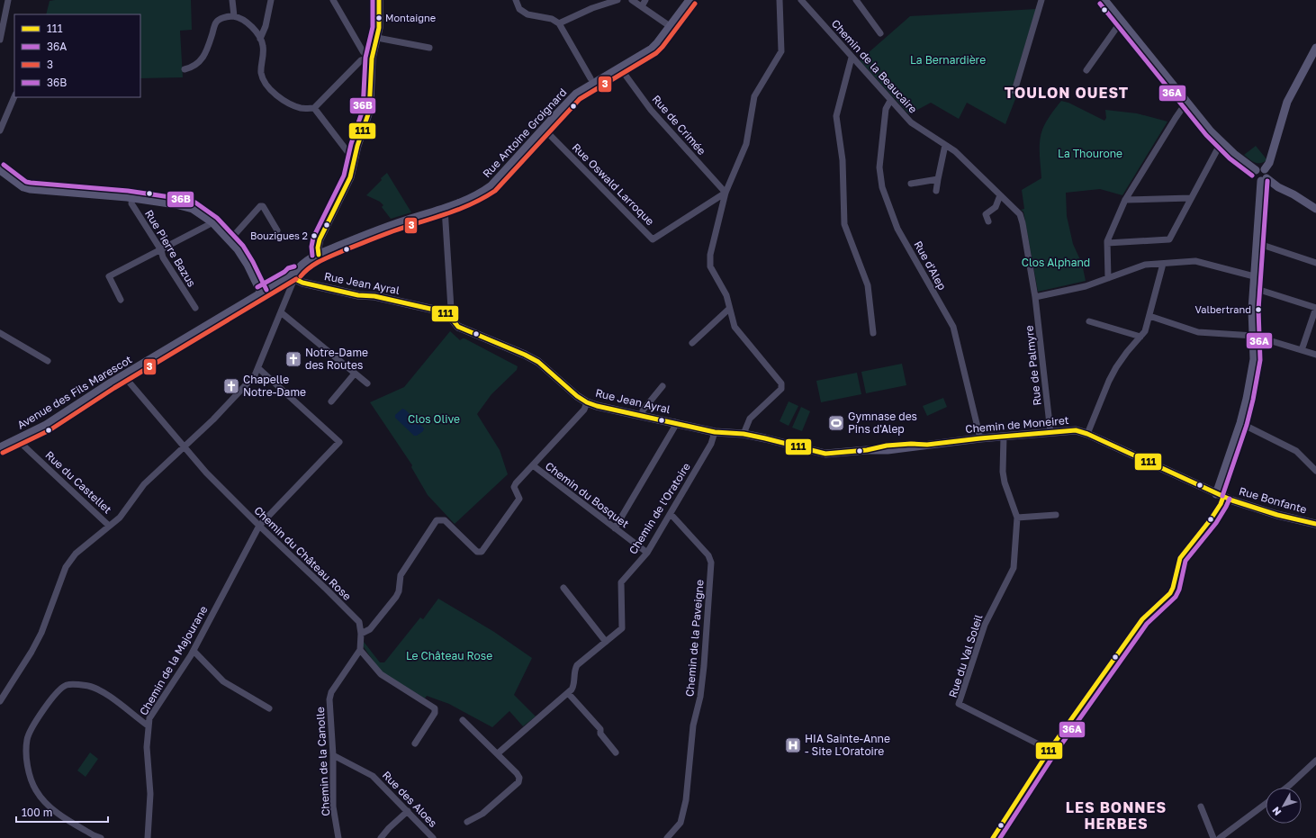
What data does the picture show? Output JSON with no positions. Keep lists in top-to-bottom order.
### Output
{
  "streets": {
    "main road": [
      "Rue Antoine Groignard",
      "Rue Jean Ayral",
      "Avenue des Fils Marescot",
      "Chemin de Moneiret",
      "Rue Bonfante"
    ],
    "street": [
      "Chemin de la Beaucaire",
      "Rue de Crimée",
      "Rue Oswald Larroque",
      "Rue Pierre Bazus",
      "Rue d'Alep",
      "Rue de Palmyre",
      "Rue du Castellet",
      "Chemin du Bosquet",
      "Chemin de l'Oratoire",
      "Chemin du Château Rose",
      "Chemin de la Paveigne",
      "Rue du Val Soleil",
      "Chemin de la Majourane",
      "Chemin de la Canolle",
      "Rue des Aloes"
    ]
  },
  "crossings": [
    ["Chemin de la Beaucaire", "Rue d'Alep"],
    ["Chemin de la Beaucaire", "Rue de Palmyre"],
    ["Rue de Crimée", "Rue Antoine Groignard"],
    ["Rue de Crimée", "Rue Oswald Larroque"],
    ["Rue Antoine Groignard", "Rue Oswald Larroque"],
    ["Rue d'Alep", "Chemin de Moneiret"],
    ["Rue Jean Ayral", "Avenue des Fils Marescot"],
    ["Rue Jean Ayral", "Chemin de Moneiret"],
    ["Rue Jean Ayral", "Chemin de l'Oratoire"],
    ["Rue de Palmyre", "Chemin de Moneiret"],
    ["Avenue des Fils Marescot", "Rue du Castellet"],
    ["Avenue des Fils Marescot", "Chemin du Château Rose"],
    ["Chemin de Moneiret", "Rue Bonfante"],
    ["Chemin de Moneiret", "Chemin de l'Oratoire"],
    ["Chemin de Moneiret", "Rue du Val Soleil"],
    ["Chemin du Bosquet", "Chemin de l'Oratoire"],
    ["Chemin de l'Oratoire", "Chemin de la Paveigne"],
    ["Chemin du Château Rose", "Chemin de la Majourane"],
    ["Chemin du Château Rose", "Chemin de la Canolle"],
    ["Chemin de la Canolle", "Rue des Aloes"]
  ],
  "districts": ["TOULON OUEST", "LES BONNES HERBES"],
  "parks": [
    "La Bernardière",
    "La Thourone",
    "Clos Alphand",
    "Clos Olive",
    "Le Château Rose"
  ],
  "places": {
    "other": ["Montaigne", "Bouzigues 2", "Valbertrand"],
    "church": ["Notre-Dame des Routes", "Chapelle Notre-Dame"],
    "sports": ["Gymnase des Pins d'Alep"],
    "hospital": ["HIA Sainte-Anne - Site L'Oratoire"]
  },
  "lines": [
    "transit line 111",
    "transit line 36B",
    "transit line 36A",
    "transit line 3"
  ],
  "legend": [
    "111",
    "36A",
    "3",
    "36B"
  ],
  "scale_bar": "100 m",
  "north": "bottom left"
}
